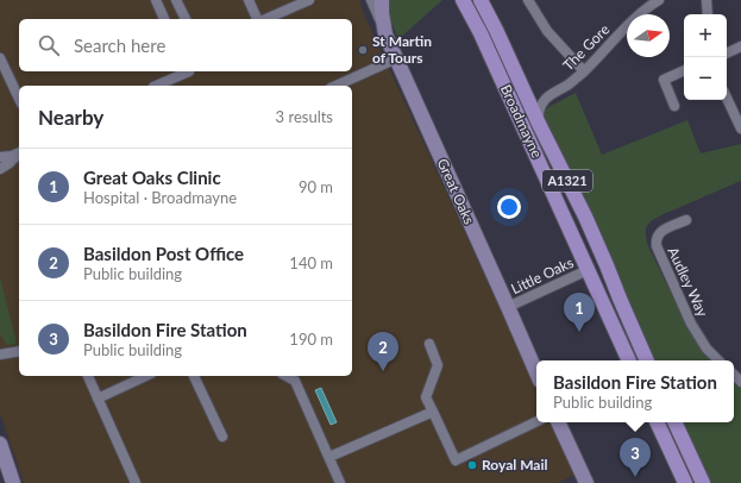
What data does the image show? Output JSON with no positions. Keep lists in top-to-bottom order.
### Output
{
  "streets": {
    "main road": ["Broadmayne", "A1321"],
    "street": [
      "The Gore",
      "Great Oaks",
      "Little Oaks",
      "Audley Way"
    ]
  },
  "crossings": [
    ["The Gore", "Broadmayne"],
    ["Broadmayne", "Little Oaks"],
    ["Great Oaks", "Little Oaks"]
  ],
  "places": ["St Martin of Tours", "Royal Mail"],
  "north": "right",
  "page": {
    "map_buttons": ["+", "−"],
    "search": "Search here",
    "heading": ["Nearby", "3 results"],
    "list": [
      {
        "mark": "1",
        "name": "Great Oaks Clinic",
        "note": "Hospital · Broadmayne",
        "value": "90 m"
      },
      {
        "mark": "2",
        "name": "Basildon Post Office",
        "note": "Public building",
        "value": "140 m"
      },
      {
        "mark": "3",
        "name": "Basildon Fire Station",
        "note": "Public building",
        "value": "190 m"
      }
    ],
    "pins": ["1", "2", "3"],
    "popup": ["Basildon Fire Station", "Public building"]
  }
}
